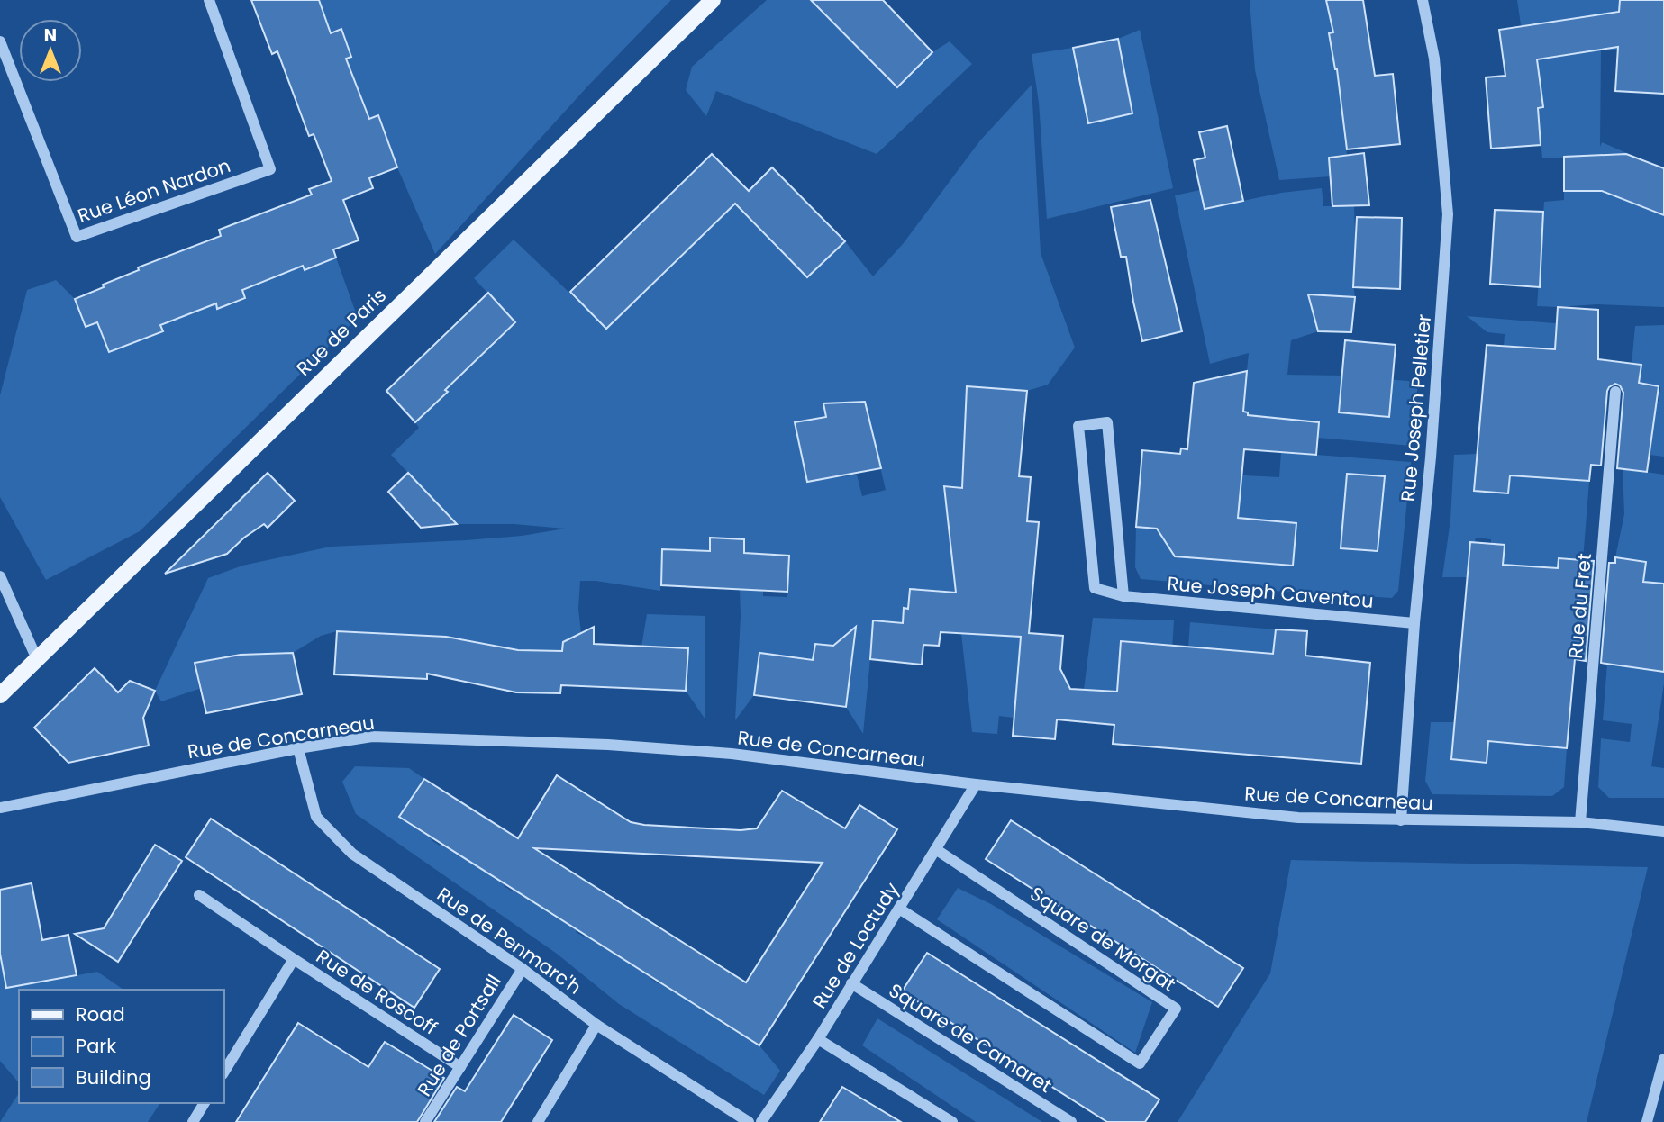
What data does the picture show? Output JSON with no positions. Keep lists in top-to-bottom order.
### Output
{
  "streets": {
    "main road": ["Rue de Paris"],
    "street": [
      "Rue Léon Nardon",
      "Rue Joseph Pelletier",
      "Rue Joseph Caventou",
      "Rue du Fret",
      "Rue de Concarneau",
      "Square de Morgat",
      "Rue de Penmarc'h",
      "Rue de Loctudy",
      "Rue de Roscoff",
      "Rue de Portsall",
      "Square de Camaret"
    ]
  },
  "crossings": [
    ["Rue Joseph Pelletier", "Rue Joseph Caventou"],
    ["Rue Joseph Pelletier", "Rue de Concarneau"],
    ["Rue du Fret", "Rue de Concarneau"],
    ["Rue de Concarneau", "Rue de Penmarc'h"],
    ["Rue de Concarneau", "Rue de Loctudy"],
    ["Square de Morgat", "Rue de Loctudy"],
    ["Rue de Penmarc'h", "Rue de Portsall"],
    ["Rue de Loctudy", "Square de Camaret"],
    ["Rue de Roscoff", "Rue de Portsall"]
  ],
  "legend": ["Road", "Park", "Building"],
  "north": "top"
}
